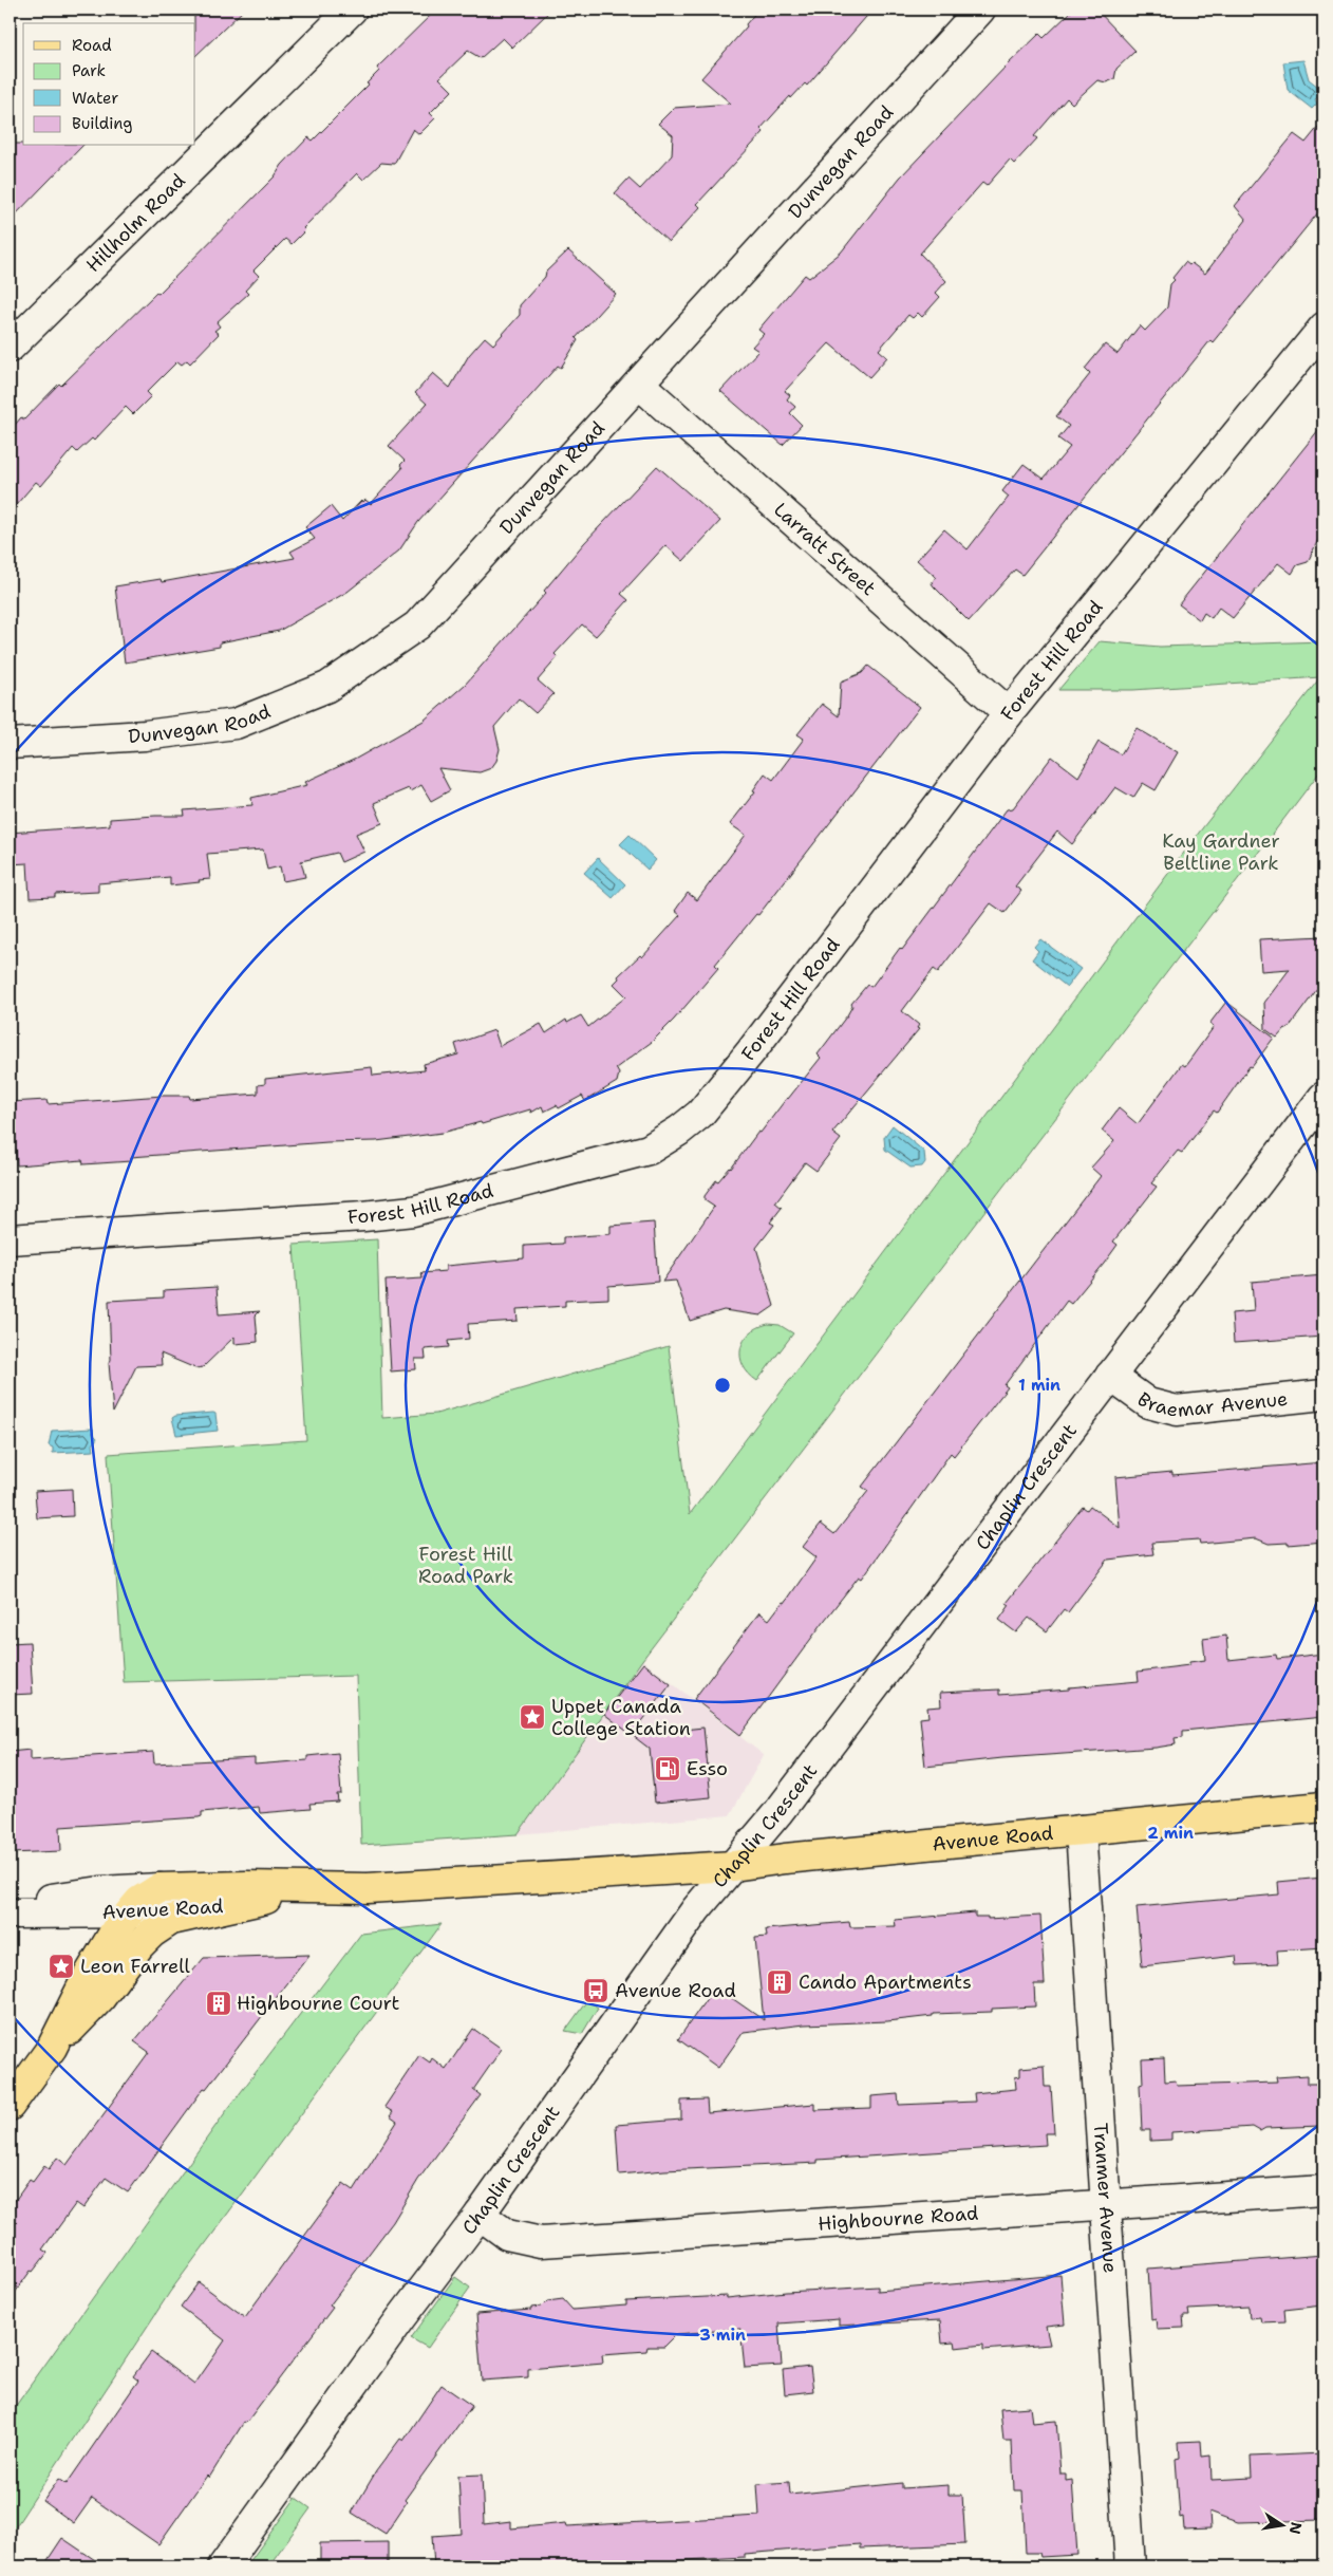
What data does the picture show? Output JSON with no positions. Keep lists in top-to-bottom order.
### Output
{
  "streets": {
    "main road": ["Avenue Road"],
    "street": [
      "Dunvegan Road",
      "Hillholm Road",
      "Larratt Street",
      "Forest Hill Road",
      "Braemar Avenue",
      "Chaplin Crescent",
      "Tranmer Avenue",
      "Highbourne Road"
    ]
  },
  "crossings": [
    ["Dunvegan Road", "Larratt Street"],
    ["Larratt Street", "Forest Hill Road"],
    ["Braemar Avenue", "Chaplin Crescent"],
    ["Chaplin Crescent", "Avenue Road"],
    ["Chaplin Crescent", "Highbourne Road"],
    ["Avenue Road", "Tranmer Avenue"],
    ["Tranmer Avenue", "Highbourne Road"]
  ],
  "parks": ["Kay Gardner Beltline Park", "Forest Hill Road Park"],
  "places": {
    "place": ["Uppet Canada College Station", "Leon Farrell"],
    "fuel station": ["Esso"],
    "building": ["Cando Apartments", "Highbourne Court"],
    "bus stop": ["Avenue Road"]
  },
  "legend": [
    "Road",
    "Park",
    "Water",
    "Building"
  ],
  "north": "right",
  "rings": ["1 min", "2 min", "3 min"]
}
